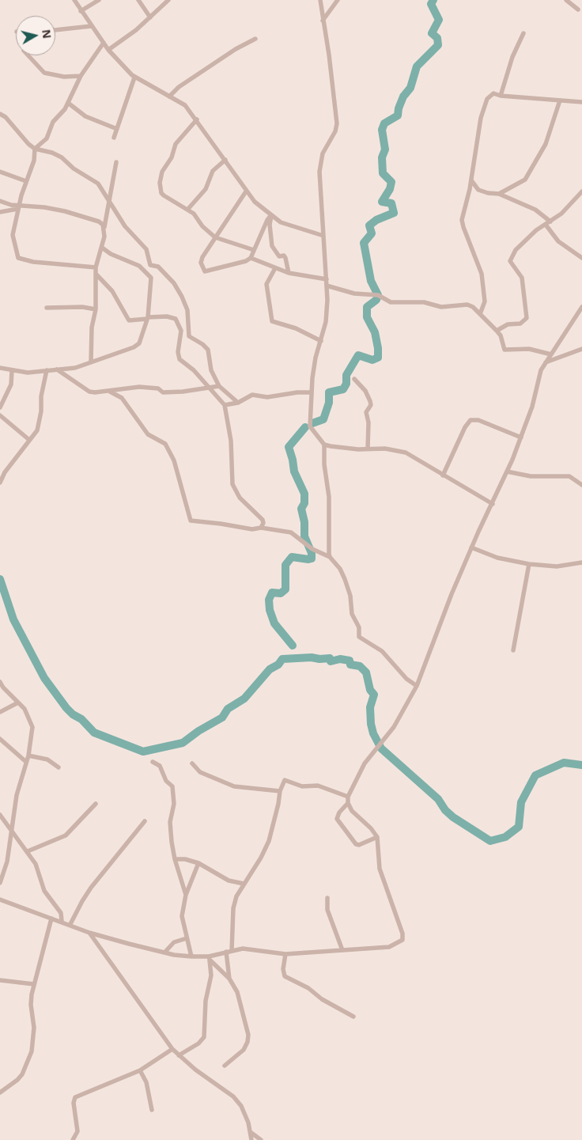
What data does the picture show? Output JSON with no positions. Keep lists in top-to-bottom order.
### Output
{
  "north": "right"
}
